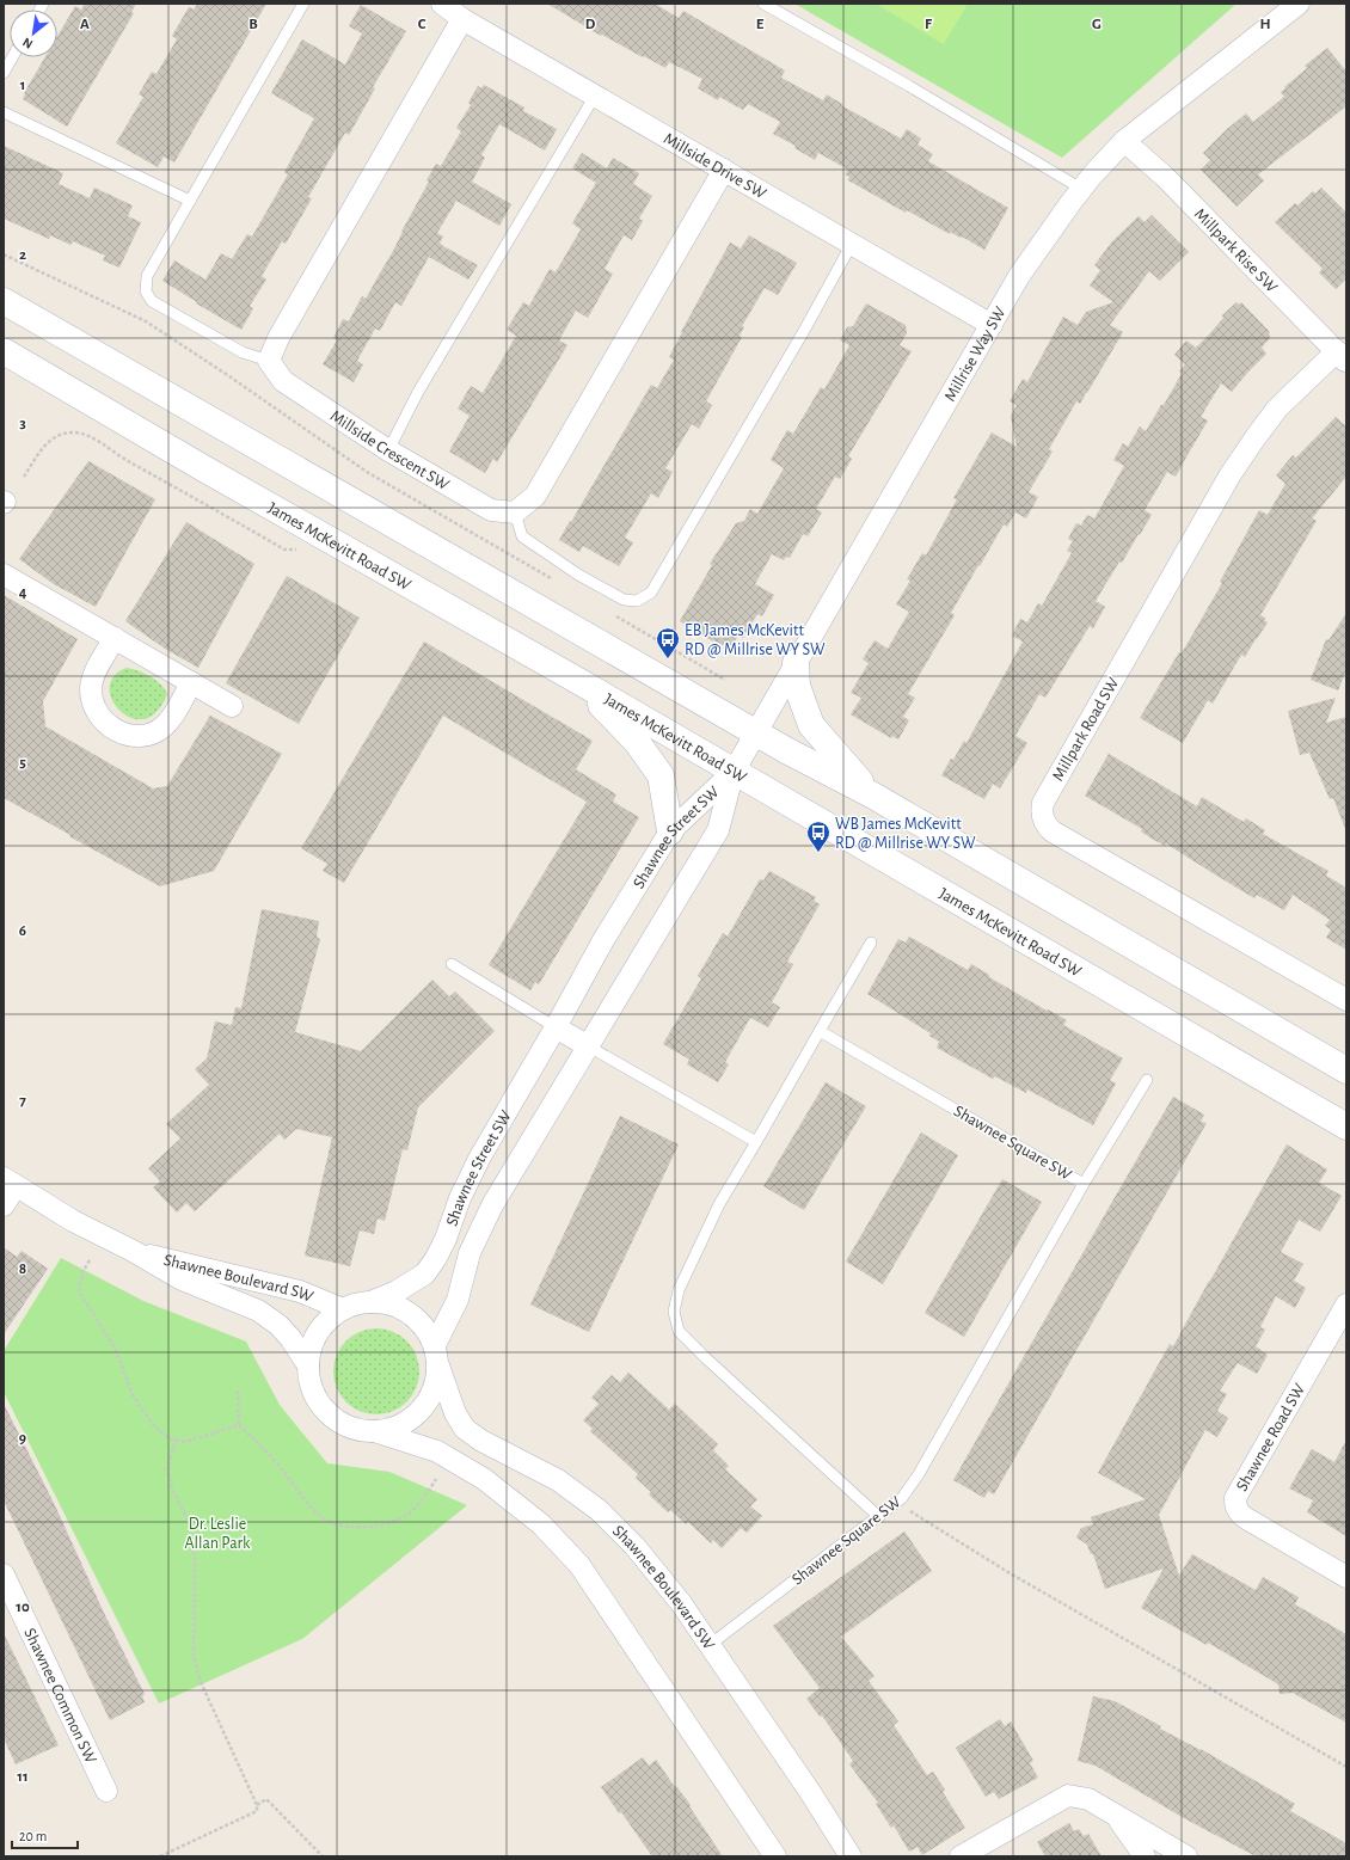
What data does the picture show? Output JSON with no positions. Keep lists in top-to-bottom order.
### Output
{
  "streets": {
    "main road": ["James McKevitt Road SW"],
    "street": [
      "Millside Drive SW",
      "Millpark Rise SW",
      "Millrise Way SW",
      "Millside Crescent SW",
      "Millpark Road SW",
      "Shawnee Street SW",
      "Shawnee Boulevard SW",
      "Shawnee Road SW",
      "Shawnee Common SW"
    ],
    "lane": ["Shawnee Square SW"]
  },
  "crossings": [
    ["Millside Drive SW", "Millrise Way SW"],
    ["Millpark Rise SW", "Millrise Way SW"],
    ["Millpark Rise SW", "Millpark Road SW"],
    ["Millrise Way SW", "James McKevitt Road SW"],
    ["Millrise Way SW", "Shawnee Street SW"],
    ["James McKevitt Road SW", "Shawnee Street SW"],
    ["Shawnee Street SW", "Shawnee Boulevard SW"],
    ["Shawnee Square SW", "Shawnee Boulevard SW"]
  ],
  "parks": ["Dr. Leslie Allan Park"],
  "places": {
    "bus stop": ["EB James McKevitt RD @ Millrise WY SW", "WB James McKevitt RD @ Millrise WY SW"]
  },
  "scale_bar": "20 m",
  "north": "bottom left",
  "grid": {
    "columns": [
      "A",
      "B",
      "C",
      "D",
      "E",
      "F",
      "G",
      "H"
    ],
    "rows": [
      "1",
      "2",
      "3",
      "4",
      "5",
      "6",
      "7",
      "8",
      "9",
      "10",
      "11"
    ]
  }
}
